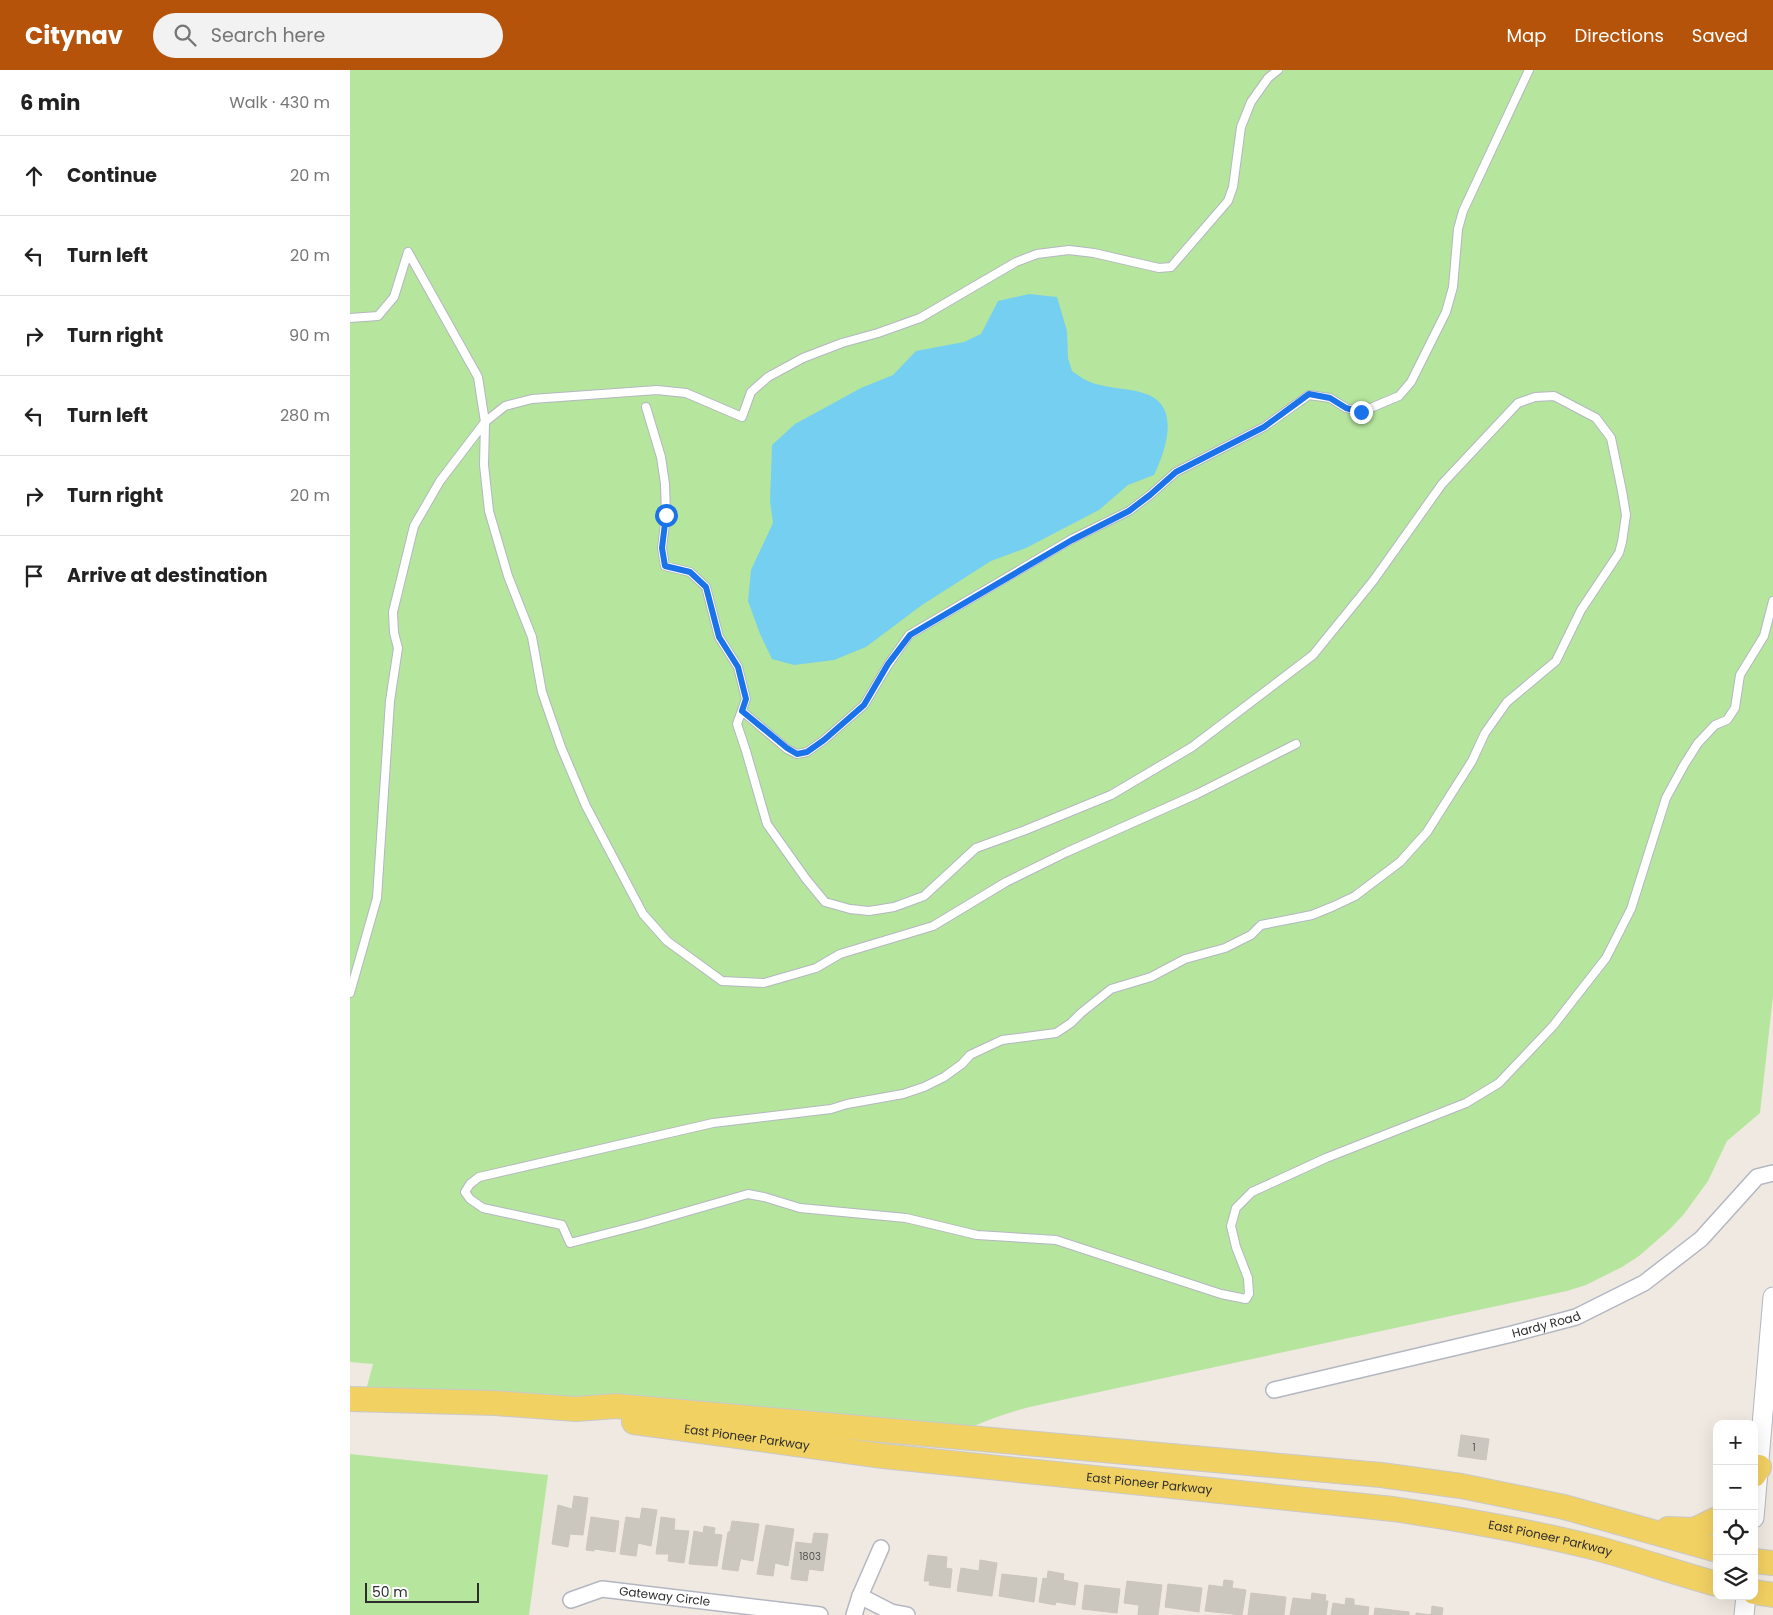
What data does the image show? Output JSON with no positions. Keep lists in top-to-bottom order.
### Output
{
  "streets": {
    "main road": ["East Pioneer Parkway"],
    "street": ["Hardy Road", "Gateway Circle"]
  },
  "house_numbers": ["1", "1803"],
  "scale_bar": "50 m",
  "page": {
    "header": "Citynav",
    "search": "Search here",
    "nav": ["Map", "Directions", "Saved"],
    "heading": ["6 min", "Walk · 430 m"],
    "list": [
      ["Continue", "20 m"],
      ["Turn left", "20 m"],
      ["Turn right", "90 m"],
      ["Turn left", "280 m"],
      ["Turn right", "20 m"],
      "Arrive at destination"
    ],
    "map_buttons": ["+", "−"],
    "scale": "50 m"
  }
}
